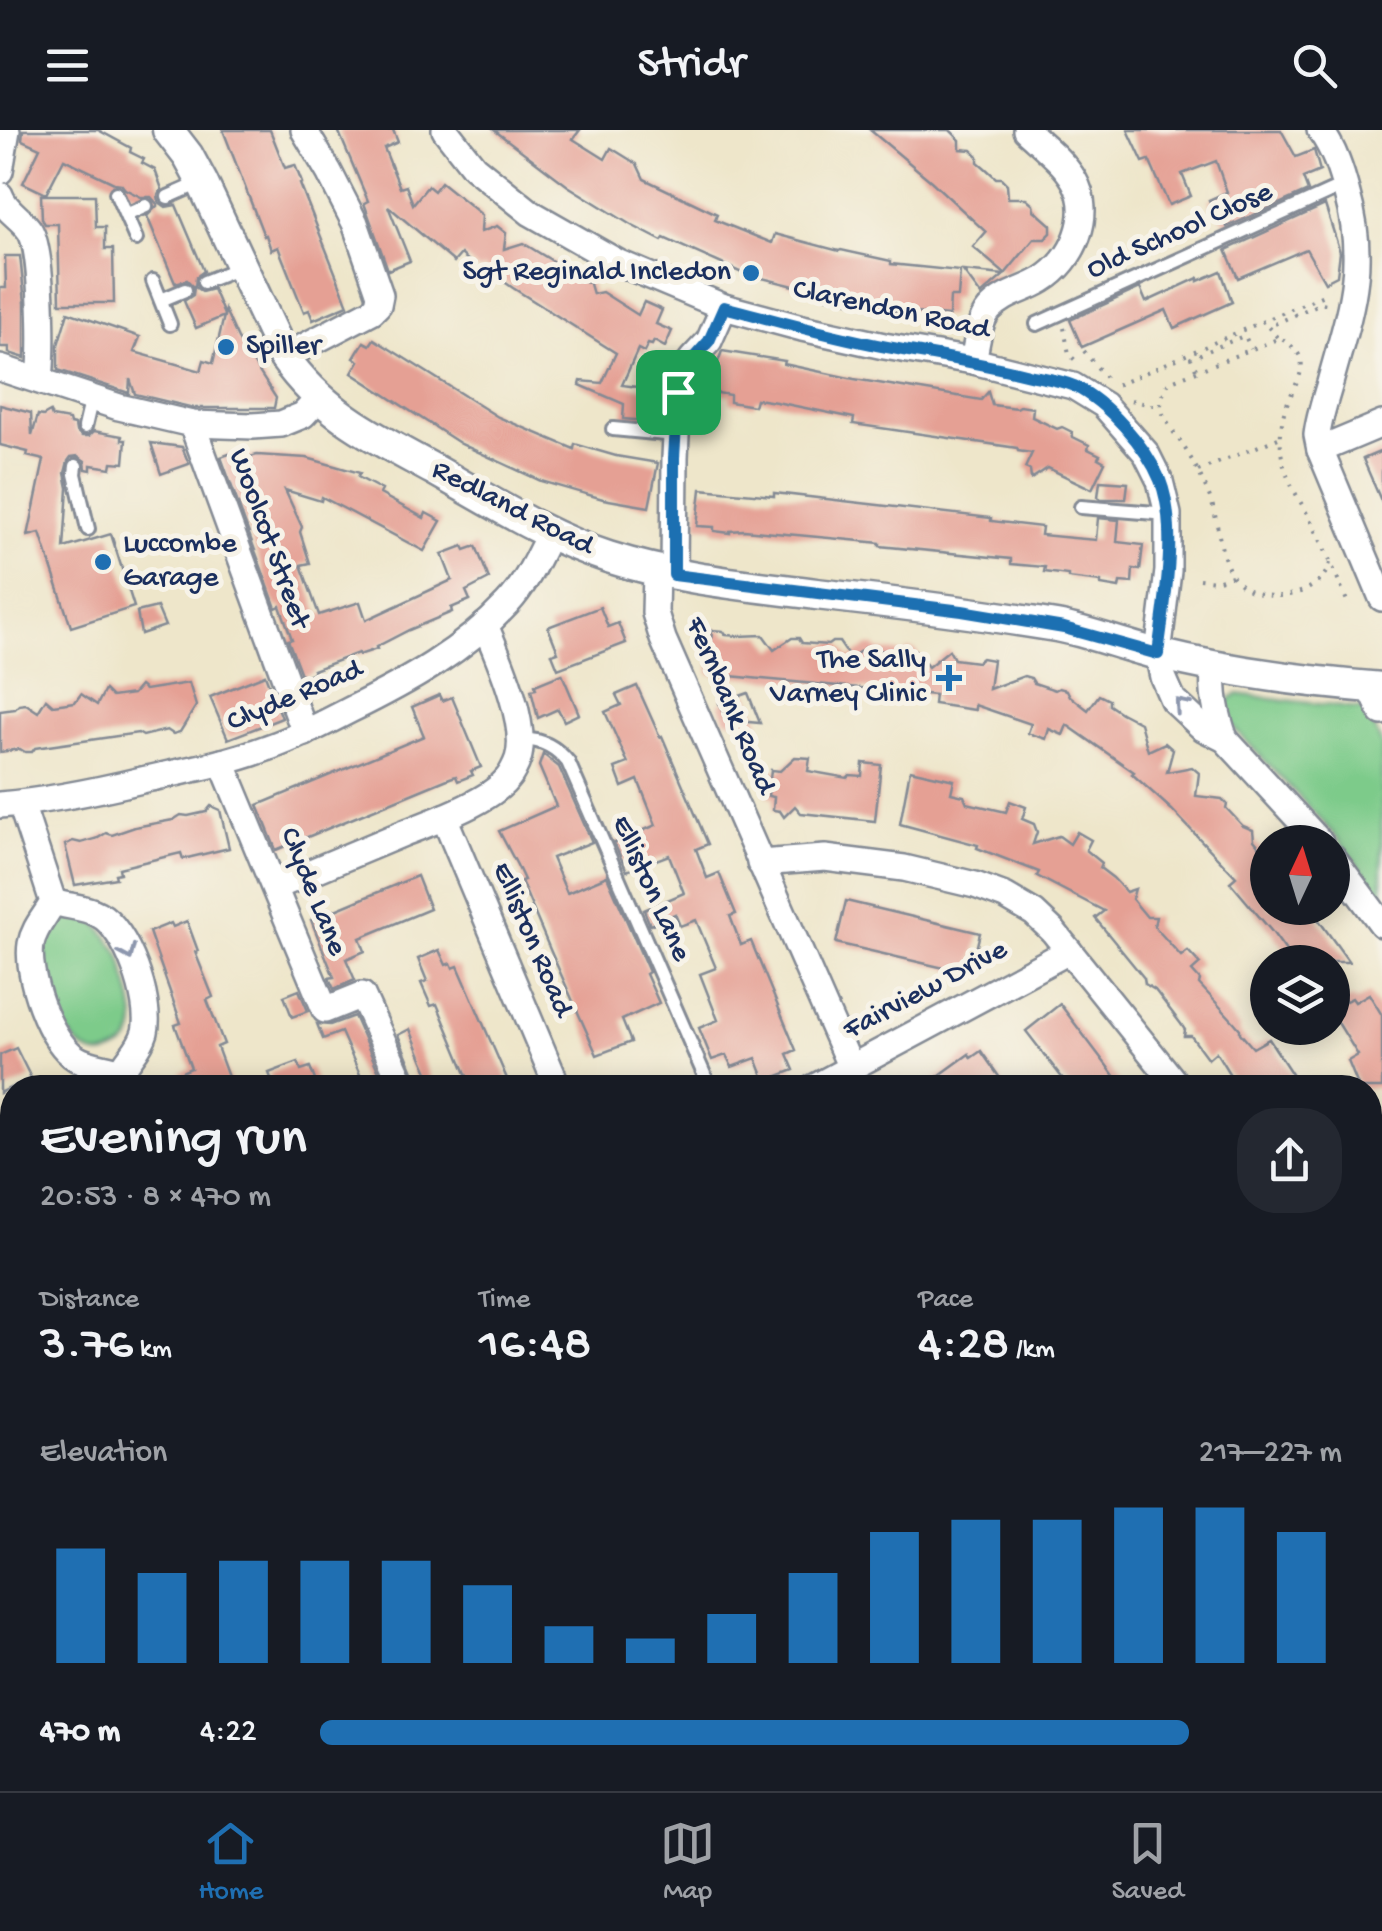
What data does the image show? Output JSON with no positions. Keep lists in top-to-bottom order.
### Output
{
  "streets": {
    "street": [
      "Clarendon Road",
      "Redland Road",
      "Woolcot Street",
      "Clyde Road",
      "Fernbank Road",
      "Clyde Lane",
      "Elliston Road",
      "Fairview Drive"
    ],
    "lane": ["Old School Close", "Elliston Lane"]
  },
  "crossings": [
    ["Clarendon Road", "Redland Road"],
    ["Clarendon Road", "Fernbank Road"],
    ["Redland Road", "Clyde Road"],
    ["Redland Road", "Fernbank Road"],
    ["Woolcot Street", "Clyde Road"],
    ["Clyde Road", "Clyde Lane"],
    ["Fernbank Road", "Fairview Drive"]
  ],
  "places": {
    "other": ["Sgt Reginald Incledon", "Spiller", "Luccombe Garage"],
    "health": ["The Sally Varney Clinic"]
  },
  "north": "top",
  "page": {
    "header": "Stridr",
    "heading": ["Evening run", "20:53 · 8 × 470 m"],
    "stats": [
      ["Distance", "3.76 km"],
      ["Time", "16:48"],
      ["Pace", "4:28 /km"]
    ],
    "chart": ["Elevation", "217–227 m"],
    "list": [
      {
        "name": "470 m",
        "note": "4:22"
      }
    ],
    "tabs": ["Home", "Map", "Saved"]
  }
}
